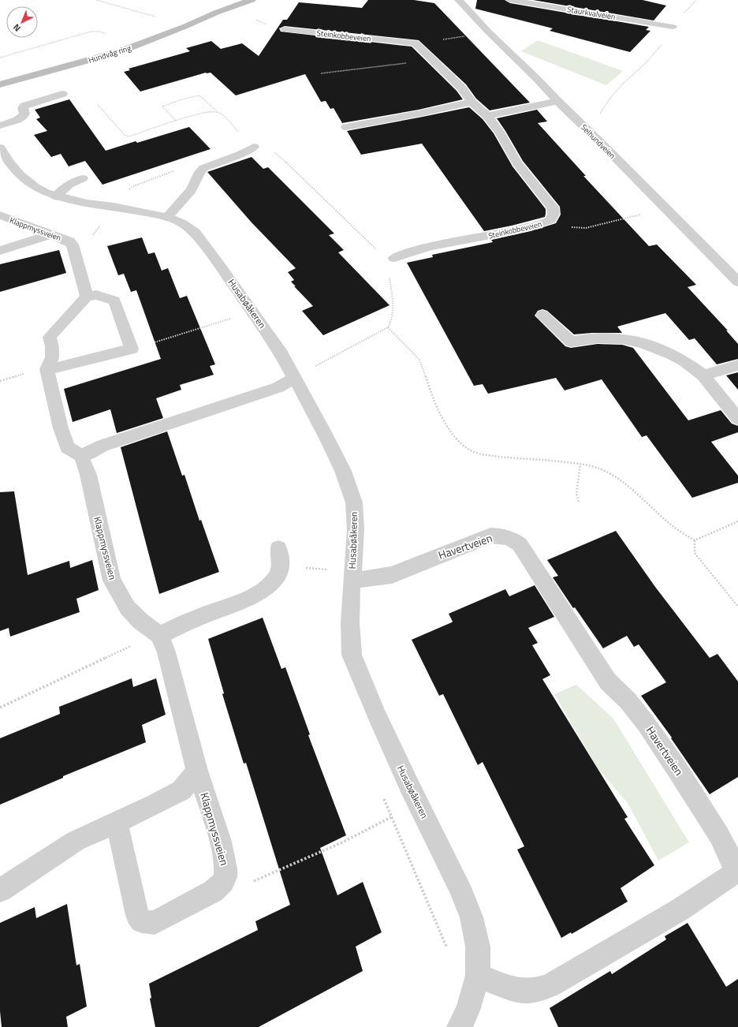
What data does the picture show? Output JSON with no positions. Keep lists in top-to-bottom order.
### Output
{
  "streets": {
    "main road": ["Hundvåg ring"],
    "street": [
      "Staurkvalveien",
      "Steinkobbeveien",
      "Selhundveien",
      "Klappmyssveien",
      "Husabøåkeren",
      "Havertveien"
    ]
  },
  "crossings": [
    ["Husabøåkeren", "Havertveien"]
  ],
  "north": "bottom left"
}
